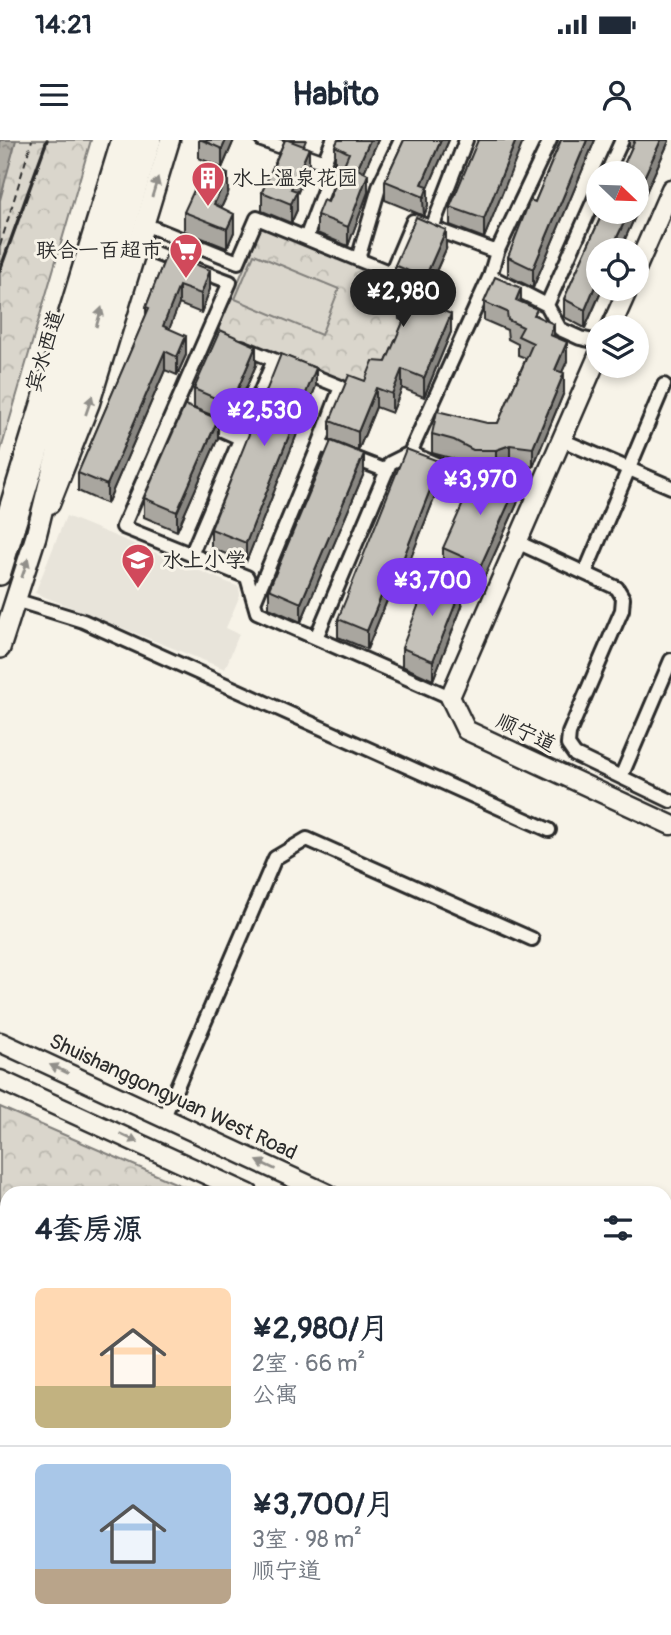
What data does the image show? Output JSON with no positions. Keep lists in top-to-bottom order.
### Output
{
  "streets": {
    "main road": ["宾水西道"],
    "street": ["顺宁道", "Shuishanggongyuan West Road"]
  },
  "places": {
    "building": ["水上温泉花园"],
    "supermarket": ["联合一百超市"],
    "school or university": ["水上小学"]
  },
  "north": "bottom right",
  "page": {
    "status": "14:21",
    "header": "Habito",
    "price": [
      "¥2,980",
      "¥2,530",
      "¥3,970",
      "¥3,700"
    ],
    "heading": "4套房源",
    "list": [
      {
        "name": "¥2,980/月",
        "note": "2室 · 66 m² · 公寓"
      },
      {
        "name": "¥3,700/月",
        "note": "3室 · 98 m² · 顺宁道"
      }
    ]
  }
}
